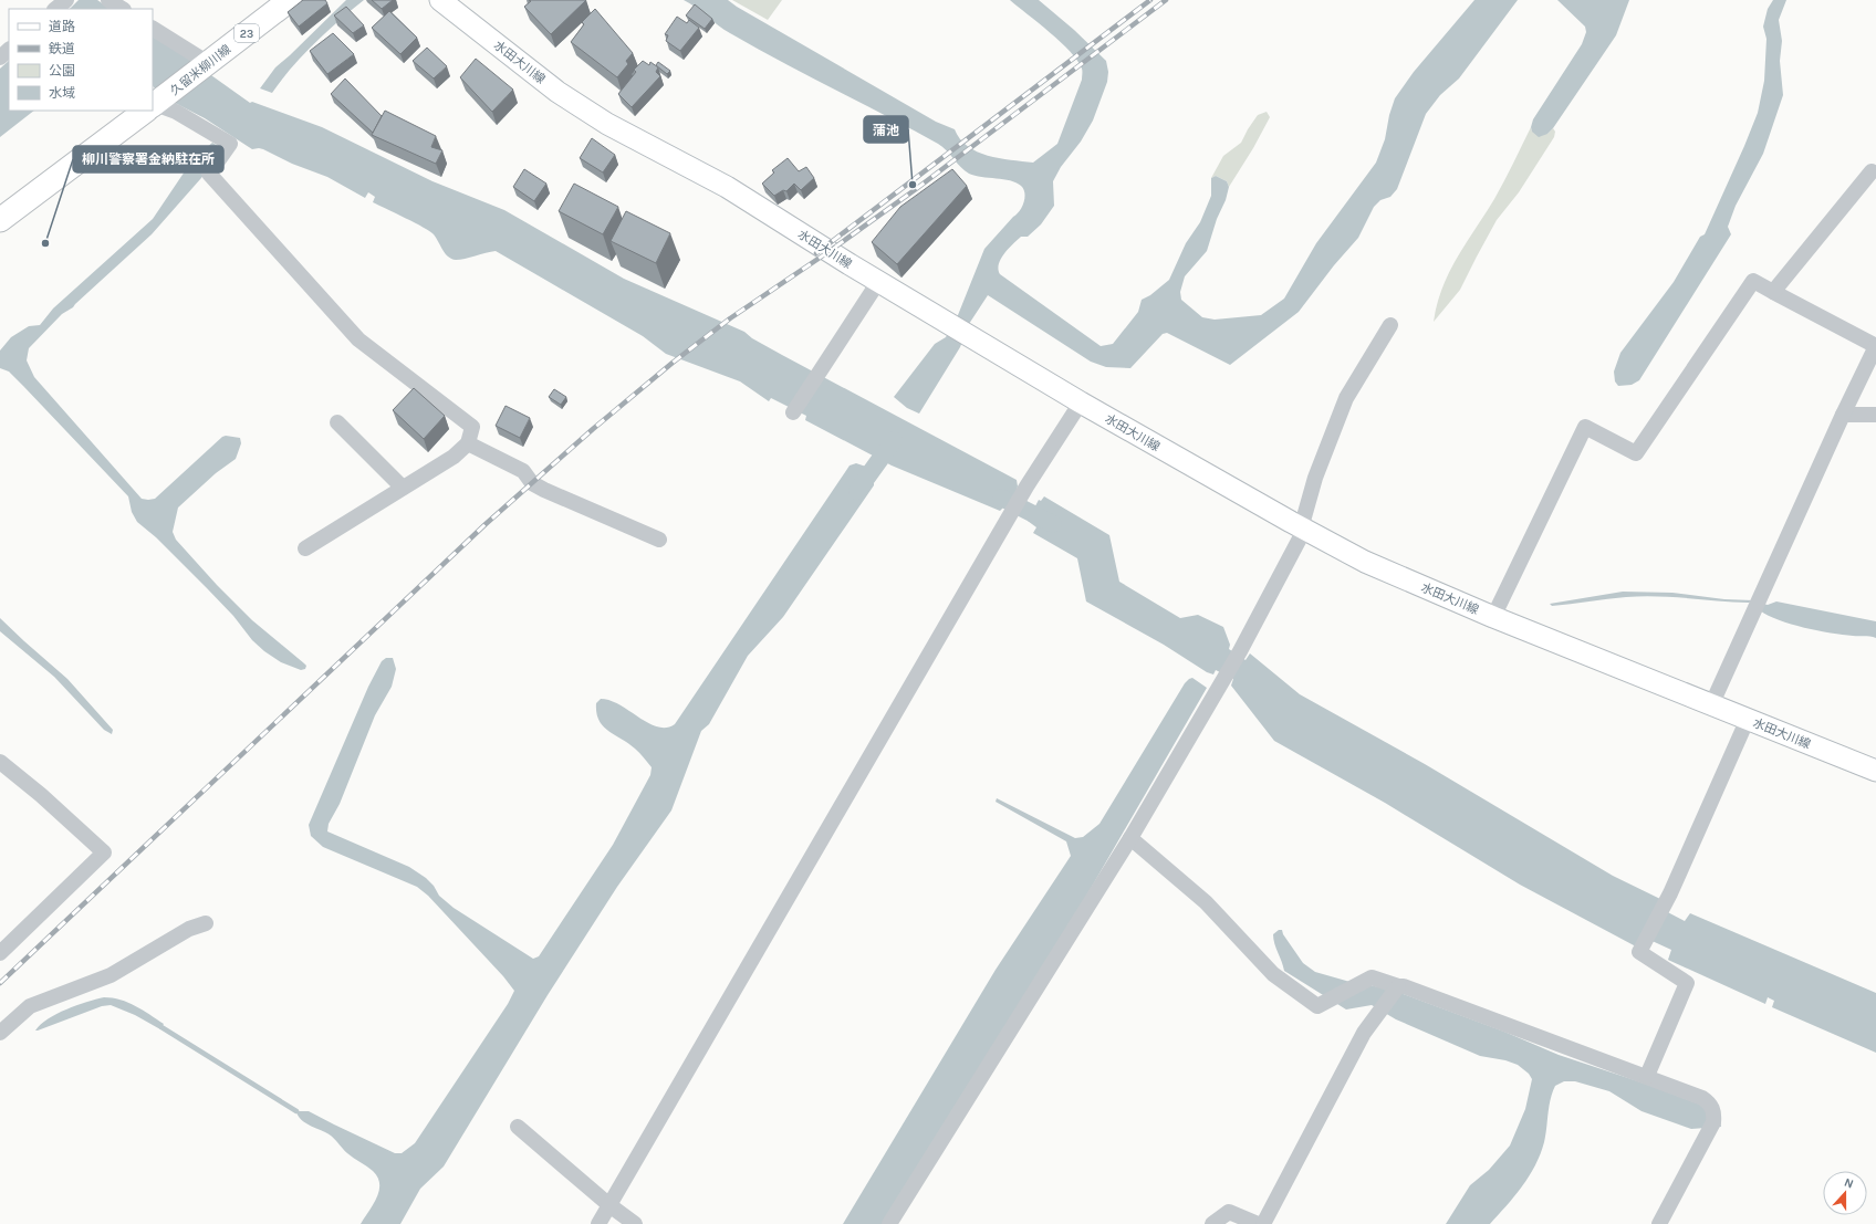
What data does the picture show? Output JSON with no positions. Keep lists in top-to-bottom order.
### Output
{
  "streets": {
    "main road": ["23", "水田大川線", "久留米柳川線"]
  },
  "places": ["蒲池", "柳川警察署金納駐在所"],
  "legend": [
    "道路",
    "鉄道",
    "公園",
    "水域"
  ],
  "north": "top"
}
